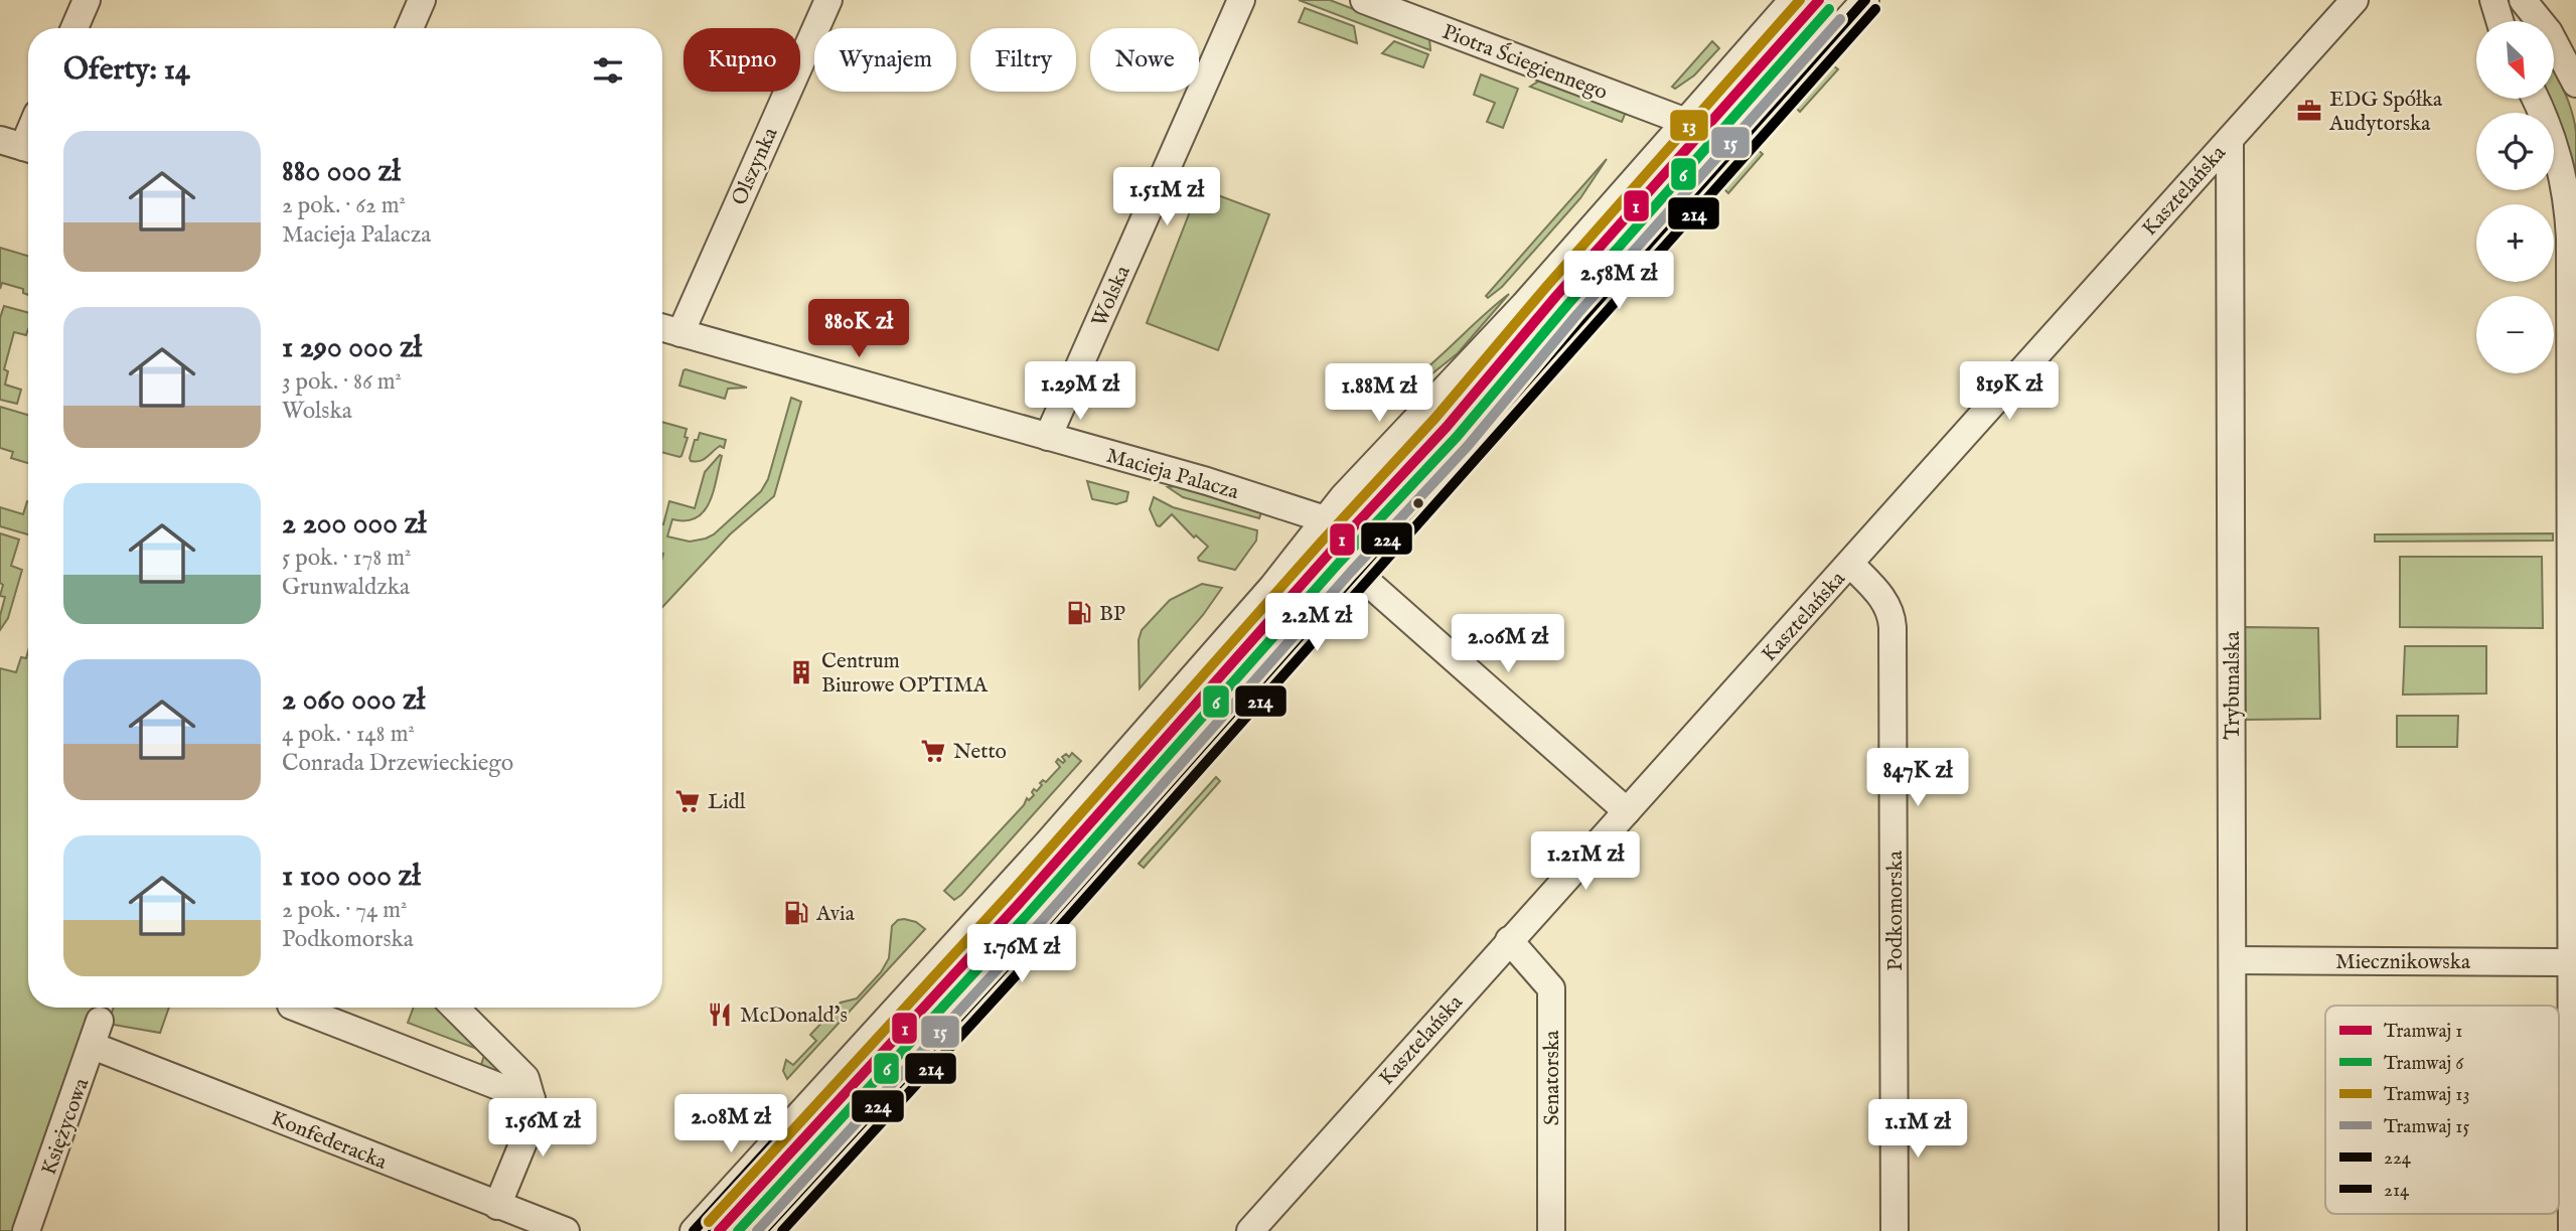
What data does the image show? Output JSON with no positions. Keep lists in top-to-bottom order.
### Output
{
  "streets": {
    "street": [
      "Piotra Ściegiennego",
      "Olszynka",
      "Kasztelańska",
      "Wolska",
      "Macieja Palacza",
      "Trybunalska",
      "Podkomorska",
      "Miecznikowska",
      "Senatorska",
      "Księżycowa",
      "Konfederacka"
    ]
  },
  "crossings": [
    ["Olszynka", "Macieja Palacza"],
    ["Kasztelańska", "Trybunalska"],
    ["Kasztelańska", "Podkomorska"],
    ["Kasztelańska", "Senatorska"],
    ["Wolska", "Macieja Palacza"],
    ["Trybunalska", "Miecznikowska"],
    ["Księżycowa", "Konfederacka"]
  ],
  "places": {
    "office": ["EDG Spółka Audytorska"],
    "fuel station": ["BP", "Avia"],
    "building": ["Centrum Biurowe OPTIMA"],
    "supermarket": ["Netto", "Lidl"],
    "restaurant": ["McDonald's"]
  },
  "lines": [
    "tram line 1",
    "tram line 13",
    "transit line 224",
    "tram line 6",
    "transit line 214",
    "tram line 15"
  ],
  "legend": [
    "Tramwaj 1",
    "Tramwaj 6",
    "Tramwaj 13",
    "Tramwaj 15",
    "224",
    "214"
  ],
  "north": "bottom right",
  "page": {
    "map_buttons": ["+", "−"],
    "chip": [
      "Kupno",
      "Wynajem",
      "Filtry",
      "Nowe"
    ],
    "heading": "Oferty: 14",
    "list": [
      {
        "name": "880 000 zł",
        "note": "2 pok. · 62 m² · Macieja Palacza"
      },
      {
        "name": "1 290 000 zł",
        "note": "3 pok. · 86 m² · Wolska"
      },
      {
        "name": "2 200 000 zł",
        "note": "5 pok. · 178 m² · Grunwaldzka"
      },
      {
        "name": "2 060 000 zł",
        "note": "4 pok. · 148 m² · Conrada Drzewieckiego"
      },
      {
        "name": "1 100 000 zł",
        "note": "2 pok. · 74 m² · Podkomorska"
      }
    ],
    "price": [
      "1.51M zł",
      "2.58M zł",
      "880K zł",
      "1.29M zł",
      "819K zł",
      "1.88M zł",
      "2.2M zł",
      "2.06M zł",
      "847K zł",
      "1.21M zł",
      "1.76M zł",
      "2.08M zł",
      "1.56M zł",
      "1.1M zł"
    ]
  }
}
